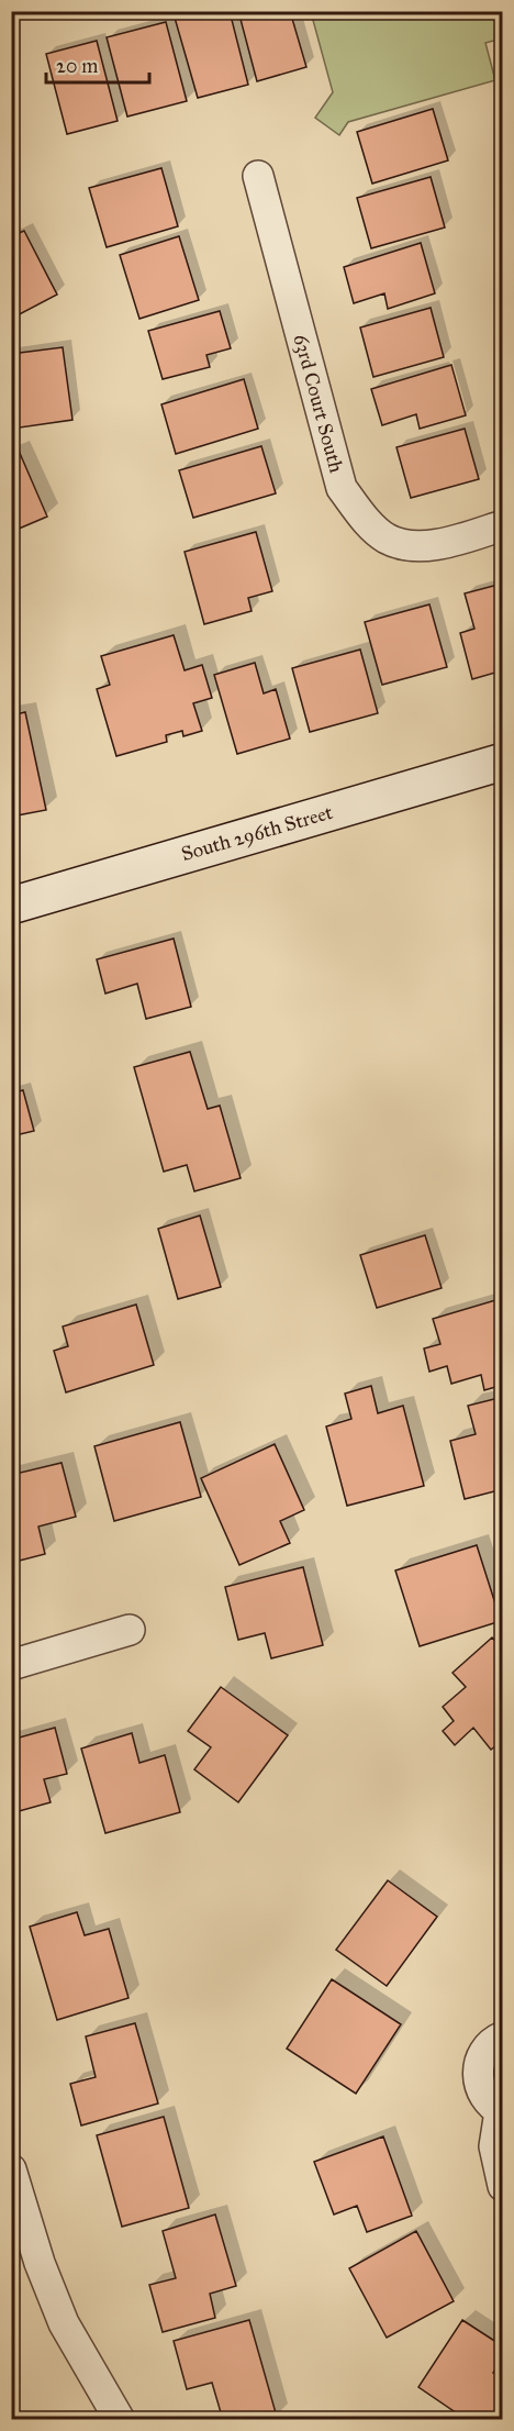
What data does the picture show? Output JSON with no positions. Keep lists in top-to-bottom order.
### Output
{
  "streets": {
    "street": ["63rd Court South", "South 296th Street"]
  },
  "scale_bar": "20 m"
}
